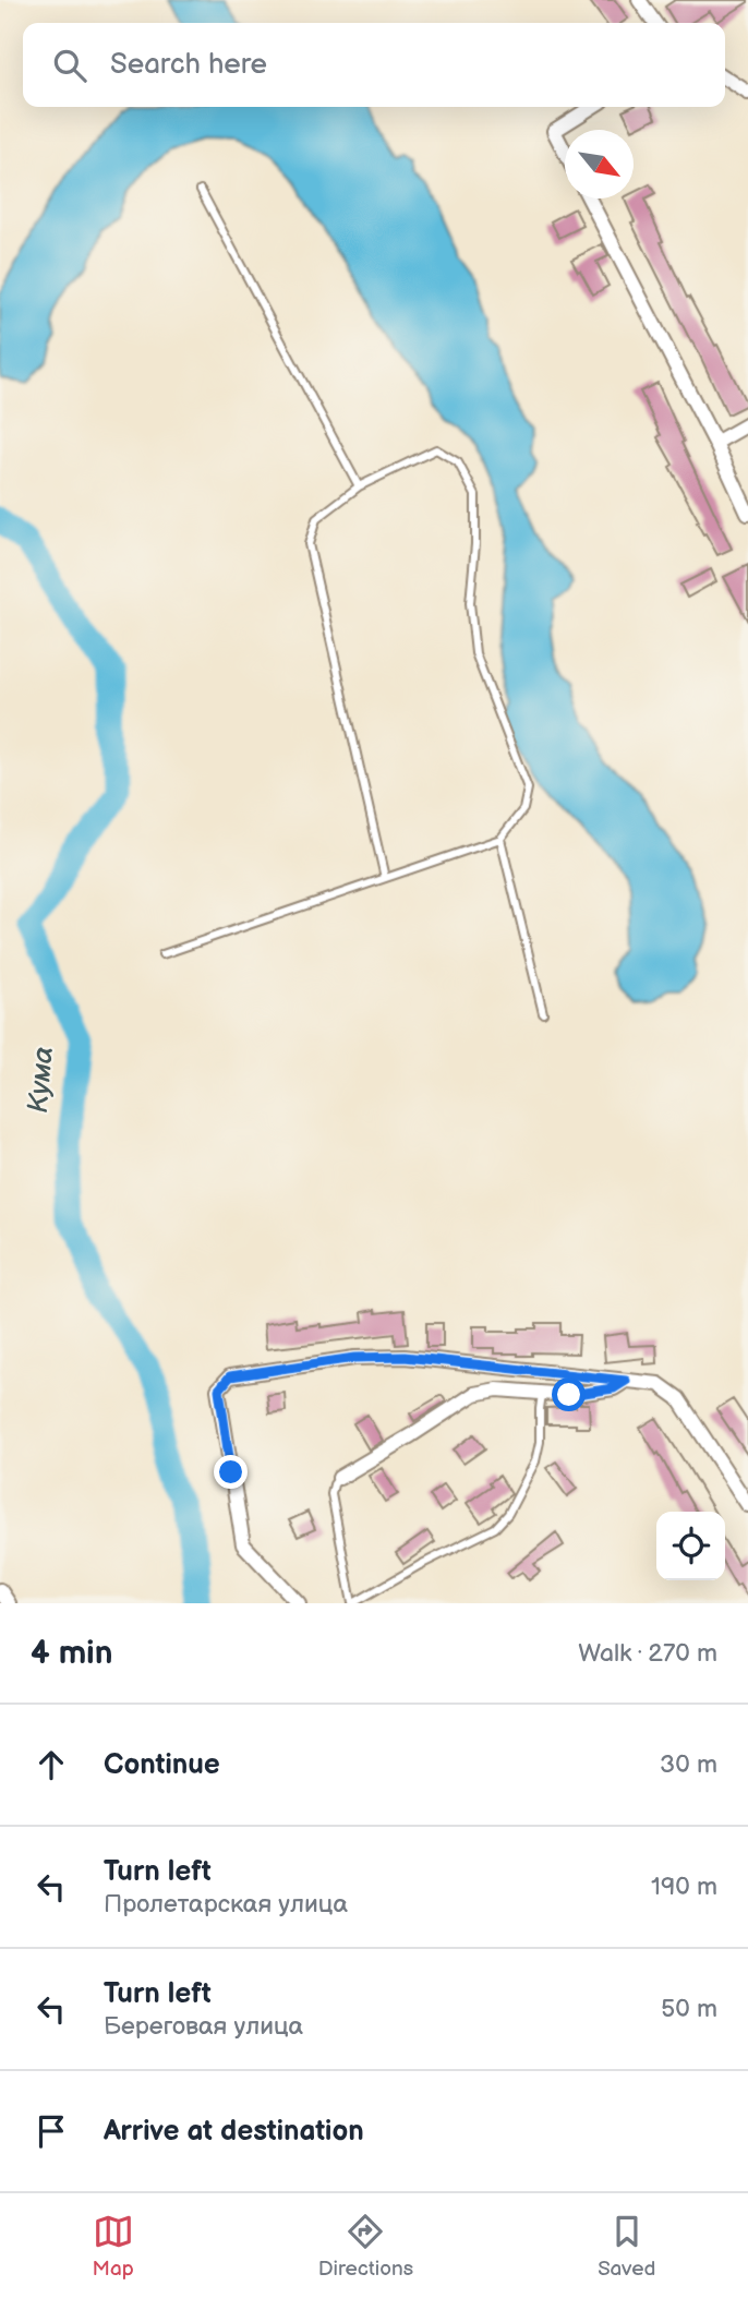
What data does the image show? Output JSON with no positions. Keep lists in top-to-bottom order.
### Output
{
  "water": ["Кума"],
  "north": "bottom right",
  "page": {
    "search": "Search here",
    "heading": ["4 min", "Walk · 270 m"],
    "list": [
      ["Continue", "30 m"],
      ["Turn left", "Пролетарская улица", "190 m"],
      ["Turn left", "Береговая улица", "50 m"],
      "Arrive at destination"
    ],
    "nav": ["Map", "Directions", "Saved"]
  }
}
